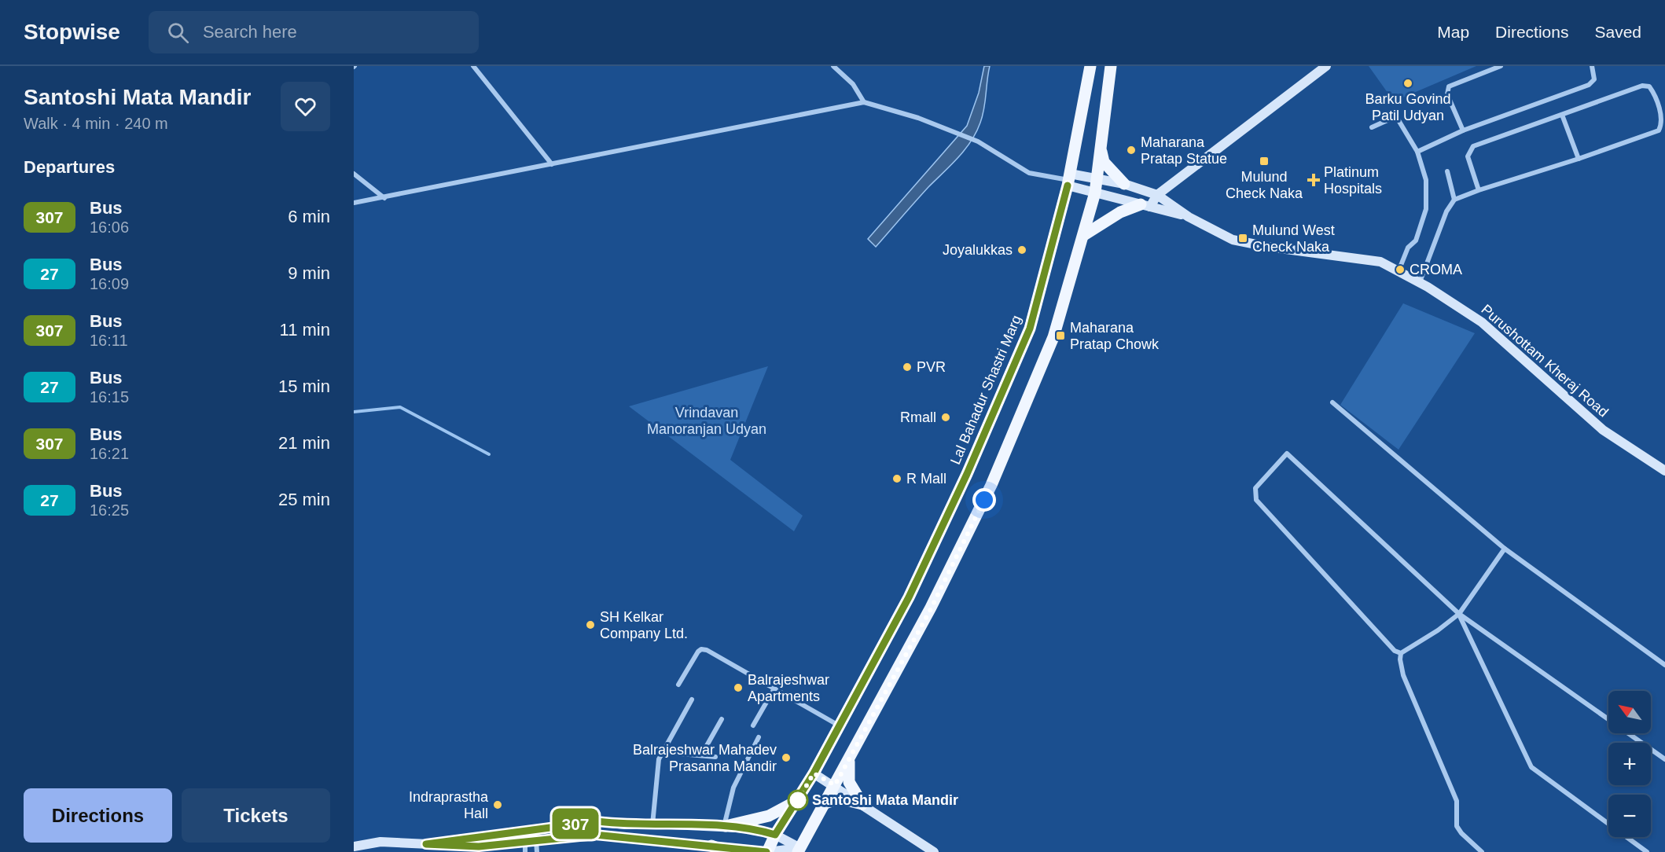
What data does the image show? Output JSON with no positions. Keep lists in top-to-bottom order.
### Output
{
  "streets": {
    "main road": ["Lal Bahadur Shastri Marg"],
    "street": ["Purushottam Kheraj Road"]
  },
  "parks": ["Vrindavan Manoranjan Udyan"],
  "places": {
    "other": [
      "Barku Govind Patil Udyan",
      "Maharana Pratap Statue",
      "Joyalukkas",
      "CROMA",
      "PVR",
      "Rmall",
      "R Mall",
      "SH Kelkar Company Ltd.",
      "Balrajeshwar Apartments",
      "Balrajeshwar Mahadev Prasanna Mandir",
      "Santoshi Mata Mandir",
      "Indraprastha Hall"
    ],
    "transit": ["Mulund Check Naka", "Mulund West Check Naka", "Maharana Pratap Chowk"],
    "health": ["Platinum Hospitals"]
  },
  "lines": ["bus line 307"],
  "north": "top left",
  "page": {
    "header": "Stopwise",
    "search": "Search here",
    "nav": ["Map", "Directions", "Saved"],
    "heading": [
      ["Santoshi Mata Mandir", "Walk · 4 min · 240 m"],
      "Departures"
    ],
    "on_map": "307",
    "list": [
      {
        "mark": "307",
        "name": "Bus",
        "note": "16:06",
        "value": "6 min"
      },
      {
        "mark": "27",
        "name": "Bus",
        "note": "16:09",
        "value": "9 min"
      },
      {
        "mark": "307",
        "name": "Bus",
        "note": "16:11",
        "value": "11 min"
      },
      {
        "mark": "27",
        "name": "Bus",
        "note": "16:15",
        "value": "15 min"
      },
      {
        "mark": "307",
        "name": "Bus",
        "note": "16:21",
        "value": "21 min"
      },
      {
        "mark": "27",
        "name": "Bus",
        "note": "16:25",
        "value": "25 min"
      }
    ],
    "map_buttons": ["+", "−"],
    "buttons": ["Directions", "Tickets"]
  }
}
